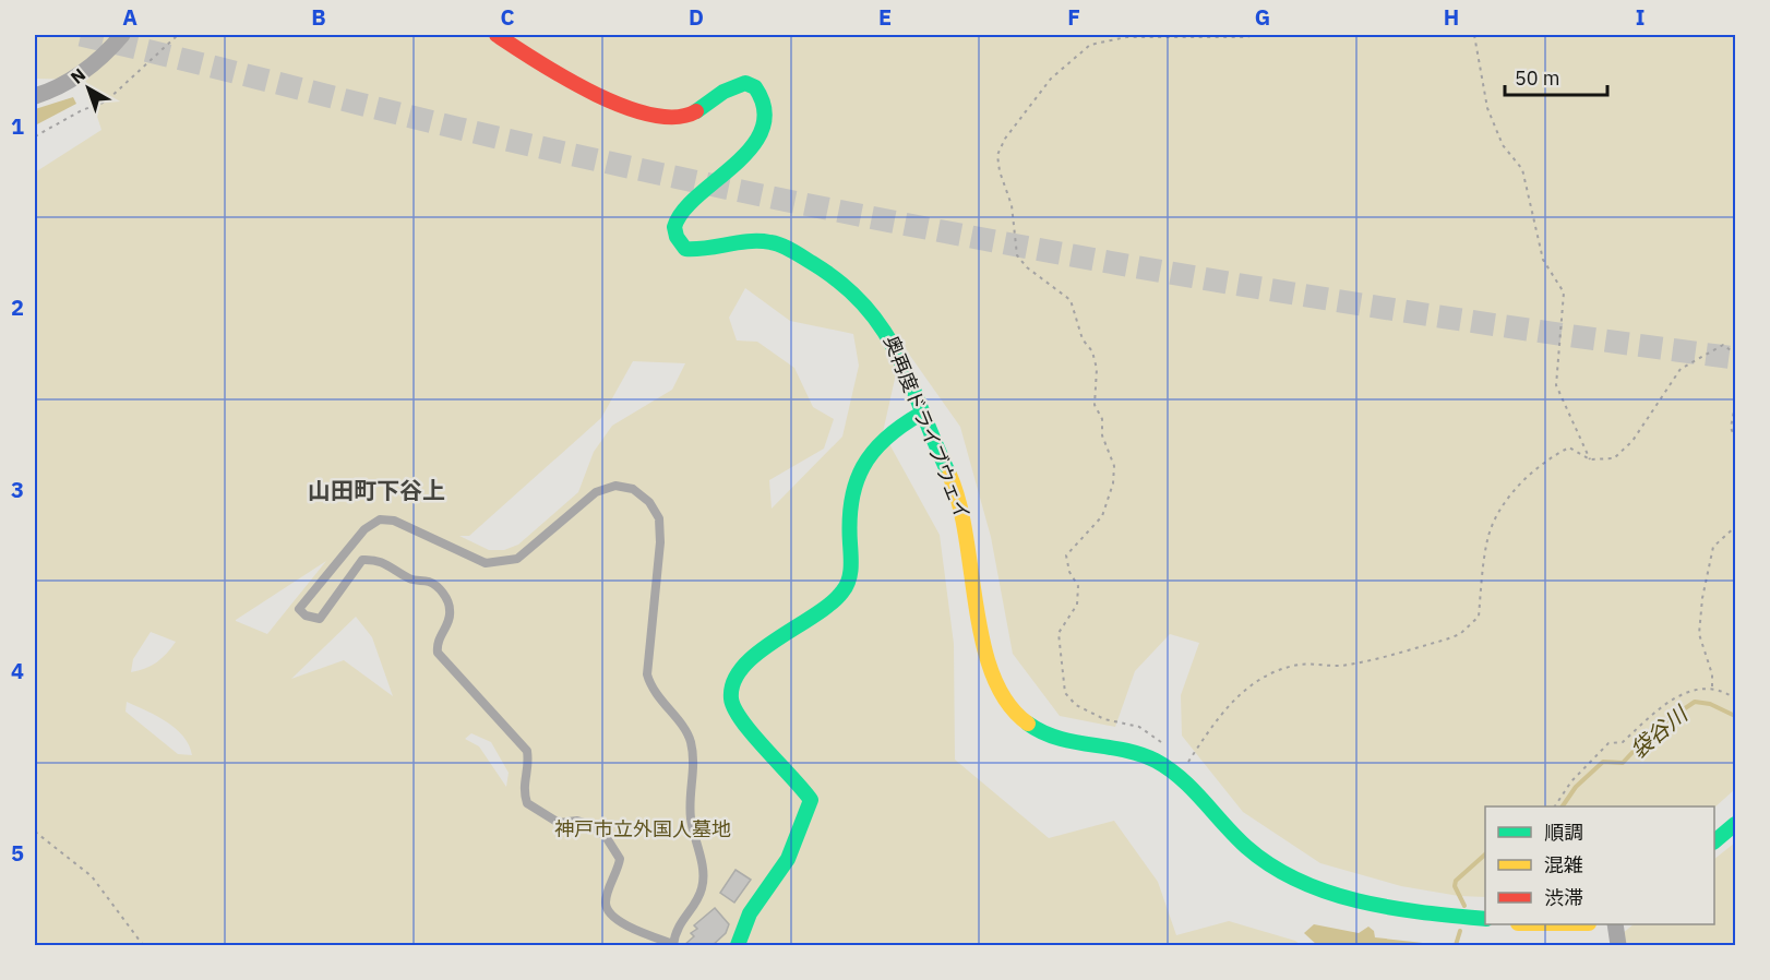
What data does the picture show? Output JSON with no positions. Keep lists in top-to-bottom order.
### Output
{
  "streets": {
    "street": ["奥再度ドライブウェイ"]
  },
  "districts": ["山田町下谷上"],
  "water": ["袋谷川"],
  "parks": ["神戸市立外国人墓地"],
  "legend": ["順調", "混雑", "渋滞"],
  "scale_bar": "50 m",
  "north": "top left",
  "grid": {
    "columns": [
      "A",
      "B",
      "C",
      "D",
      "E",
      "F",
      "G",
      "H",
      "I"
    ],
    "rows": [
      "1",
      "2",
      "3",
      "4",
      "5"
    ]
  }
}
